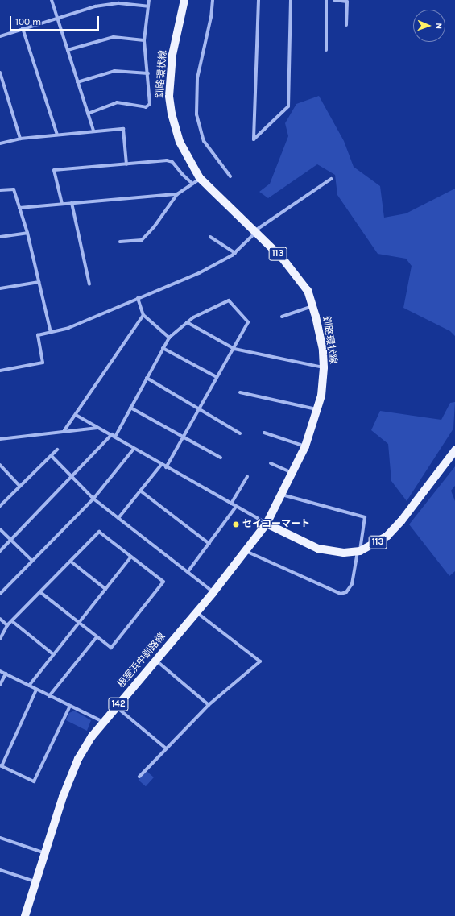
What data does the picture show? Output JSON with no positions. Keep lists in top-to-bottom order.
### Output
{
  "streets": {
    "main road": [
      "釧路環状線",
      "113",
      "根室浜中釧路線",
      "142"
    ]
  },
  "crossings": [
    ["釧路環状線", "113"],
    ["釧路環状線", "根室浜中釧路線"],
    ["113", "根室浜中釧路線"]
  ],
  "places": ["セイコーマート"],
  "scale_bar": "100 m",
  "north": "right"
}
